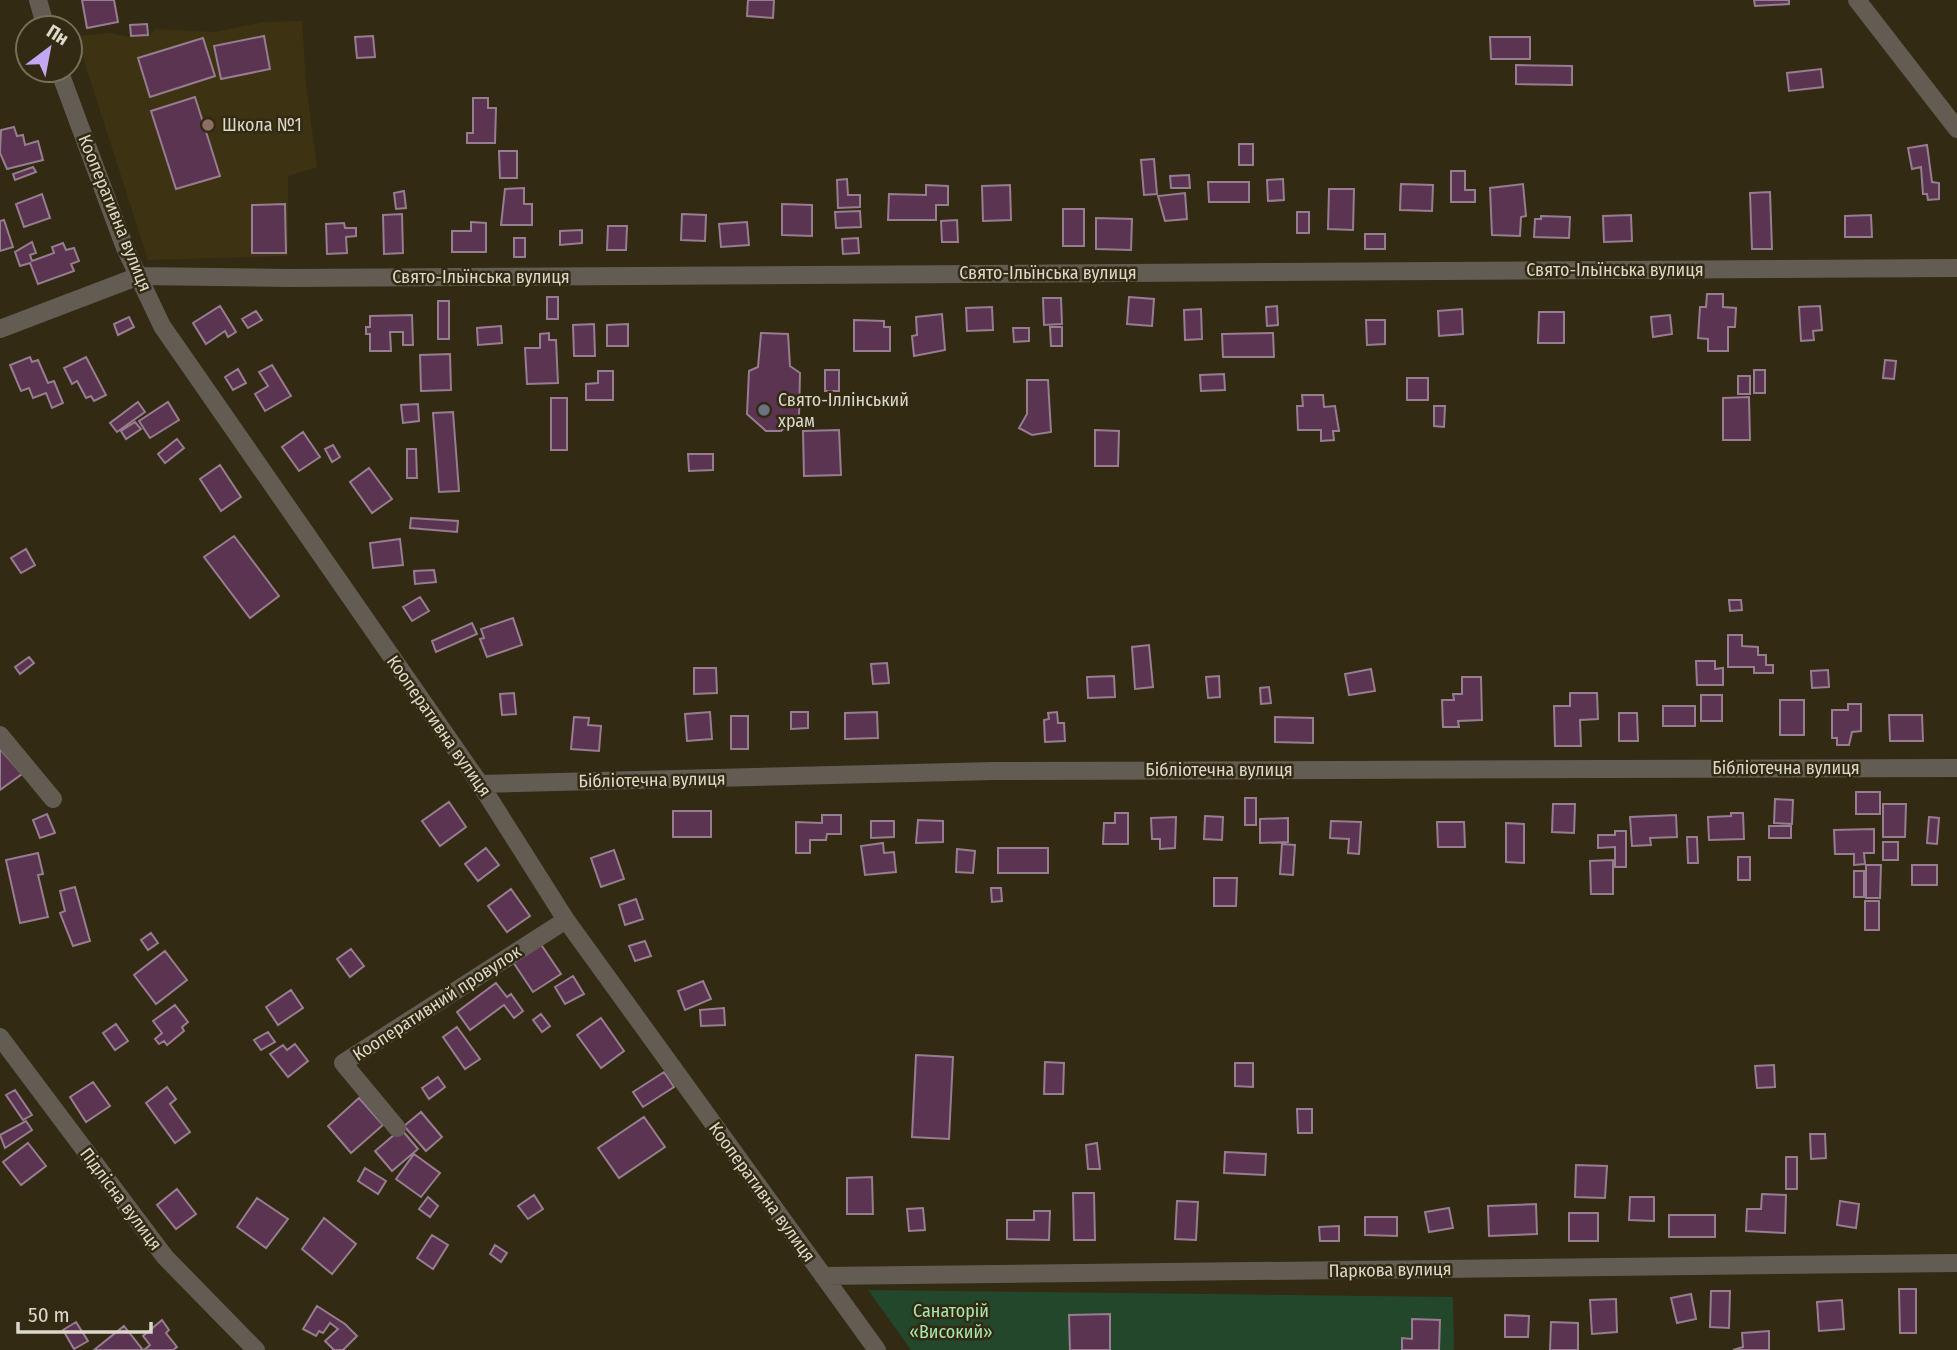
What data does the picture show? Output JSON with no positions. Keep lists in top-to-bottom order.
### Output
{
  "streets": {
    "street": [
      "Кооперативна вулиця",
      "Свято-Ільїнська вулиця",
      "Бібліотечна вулиця",
      "Кооперативний провулок",
      "Підлісна вулиця",
      "Паркова вулиця"
    ]
  },
  "crossings": [
    ["Кооперативна вулиця", "Свято-Ільїнська вулиця"],
    ["Кооперативна вулиця", "Бібліотечна вулиця"],
    ["Кооперативна вулиця", "Кооперативний провулок"],
    ["Кооперативна вулиця", "Паркова вулиця"]
  ],
  "parks": ["Санаторій «Високий»"],
  "places": ["Школа №1", "Свято-Іллінський храм"],
  "scale_bar": "50 m",
  "north": "top right"
}
